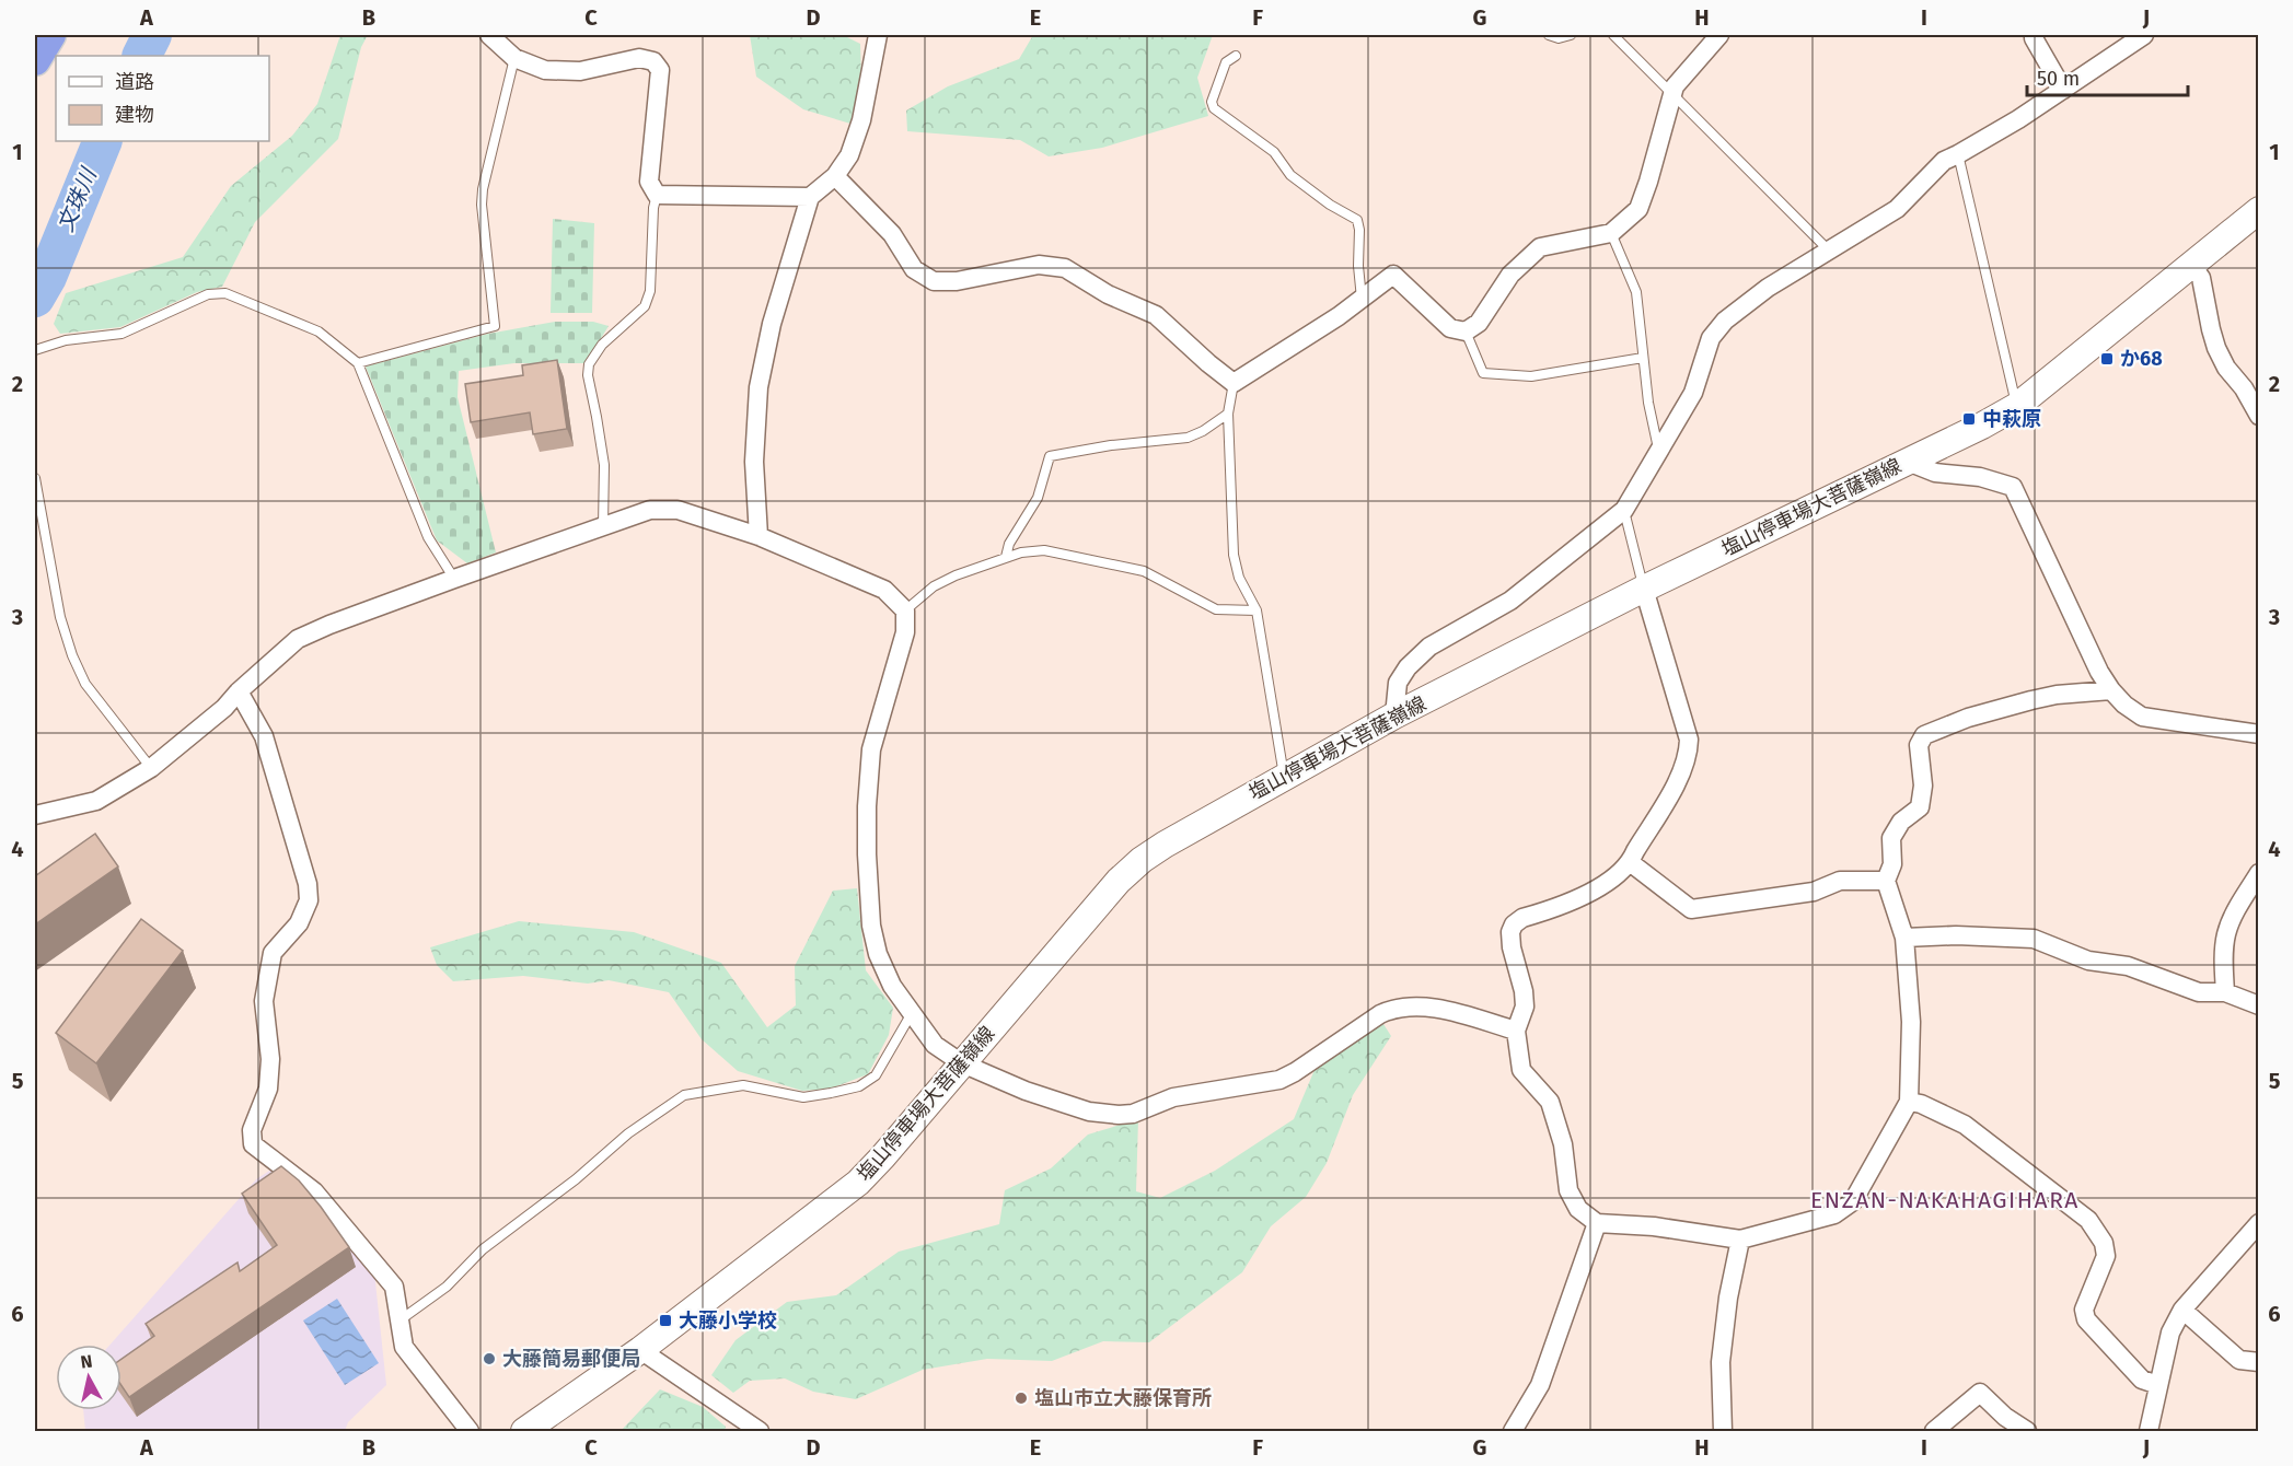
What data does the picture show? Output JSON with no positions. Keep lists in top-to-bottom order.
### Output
{
  "streets": {
    "main road": ["塩山停車場大菩薩嶺線"]
  },
  "districts": ["ENZAN-NAKAHAGIHARA"],
  "water": ["文珠川"],
  "places": {
    "transit": ["か68", "中萩原", "大藤小学校"],
    "other": ["大藤簡易郵便局", "塩山市立大藤保育所"]
  },
  "legend": ["道路", "建物"],
  "scale_bar": "50 m",
  "north": "top",
  "grid": {
    "columns": [
      "A",
      "B",
      "C",
      "D",
      "E",
      "F",
      "G",
      "H",
      "I",
      "J"
    ],
    "rows": [
      "1",
      "2",
      "3",
      "4",
      "5",
      "6"
    ]
  }
}
